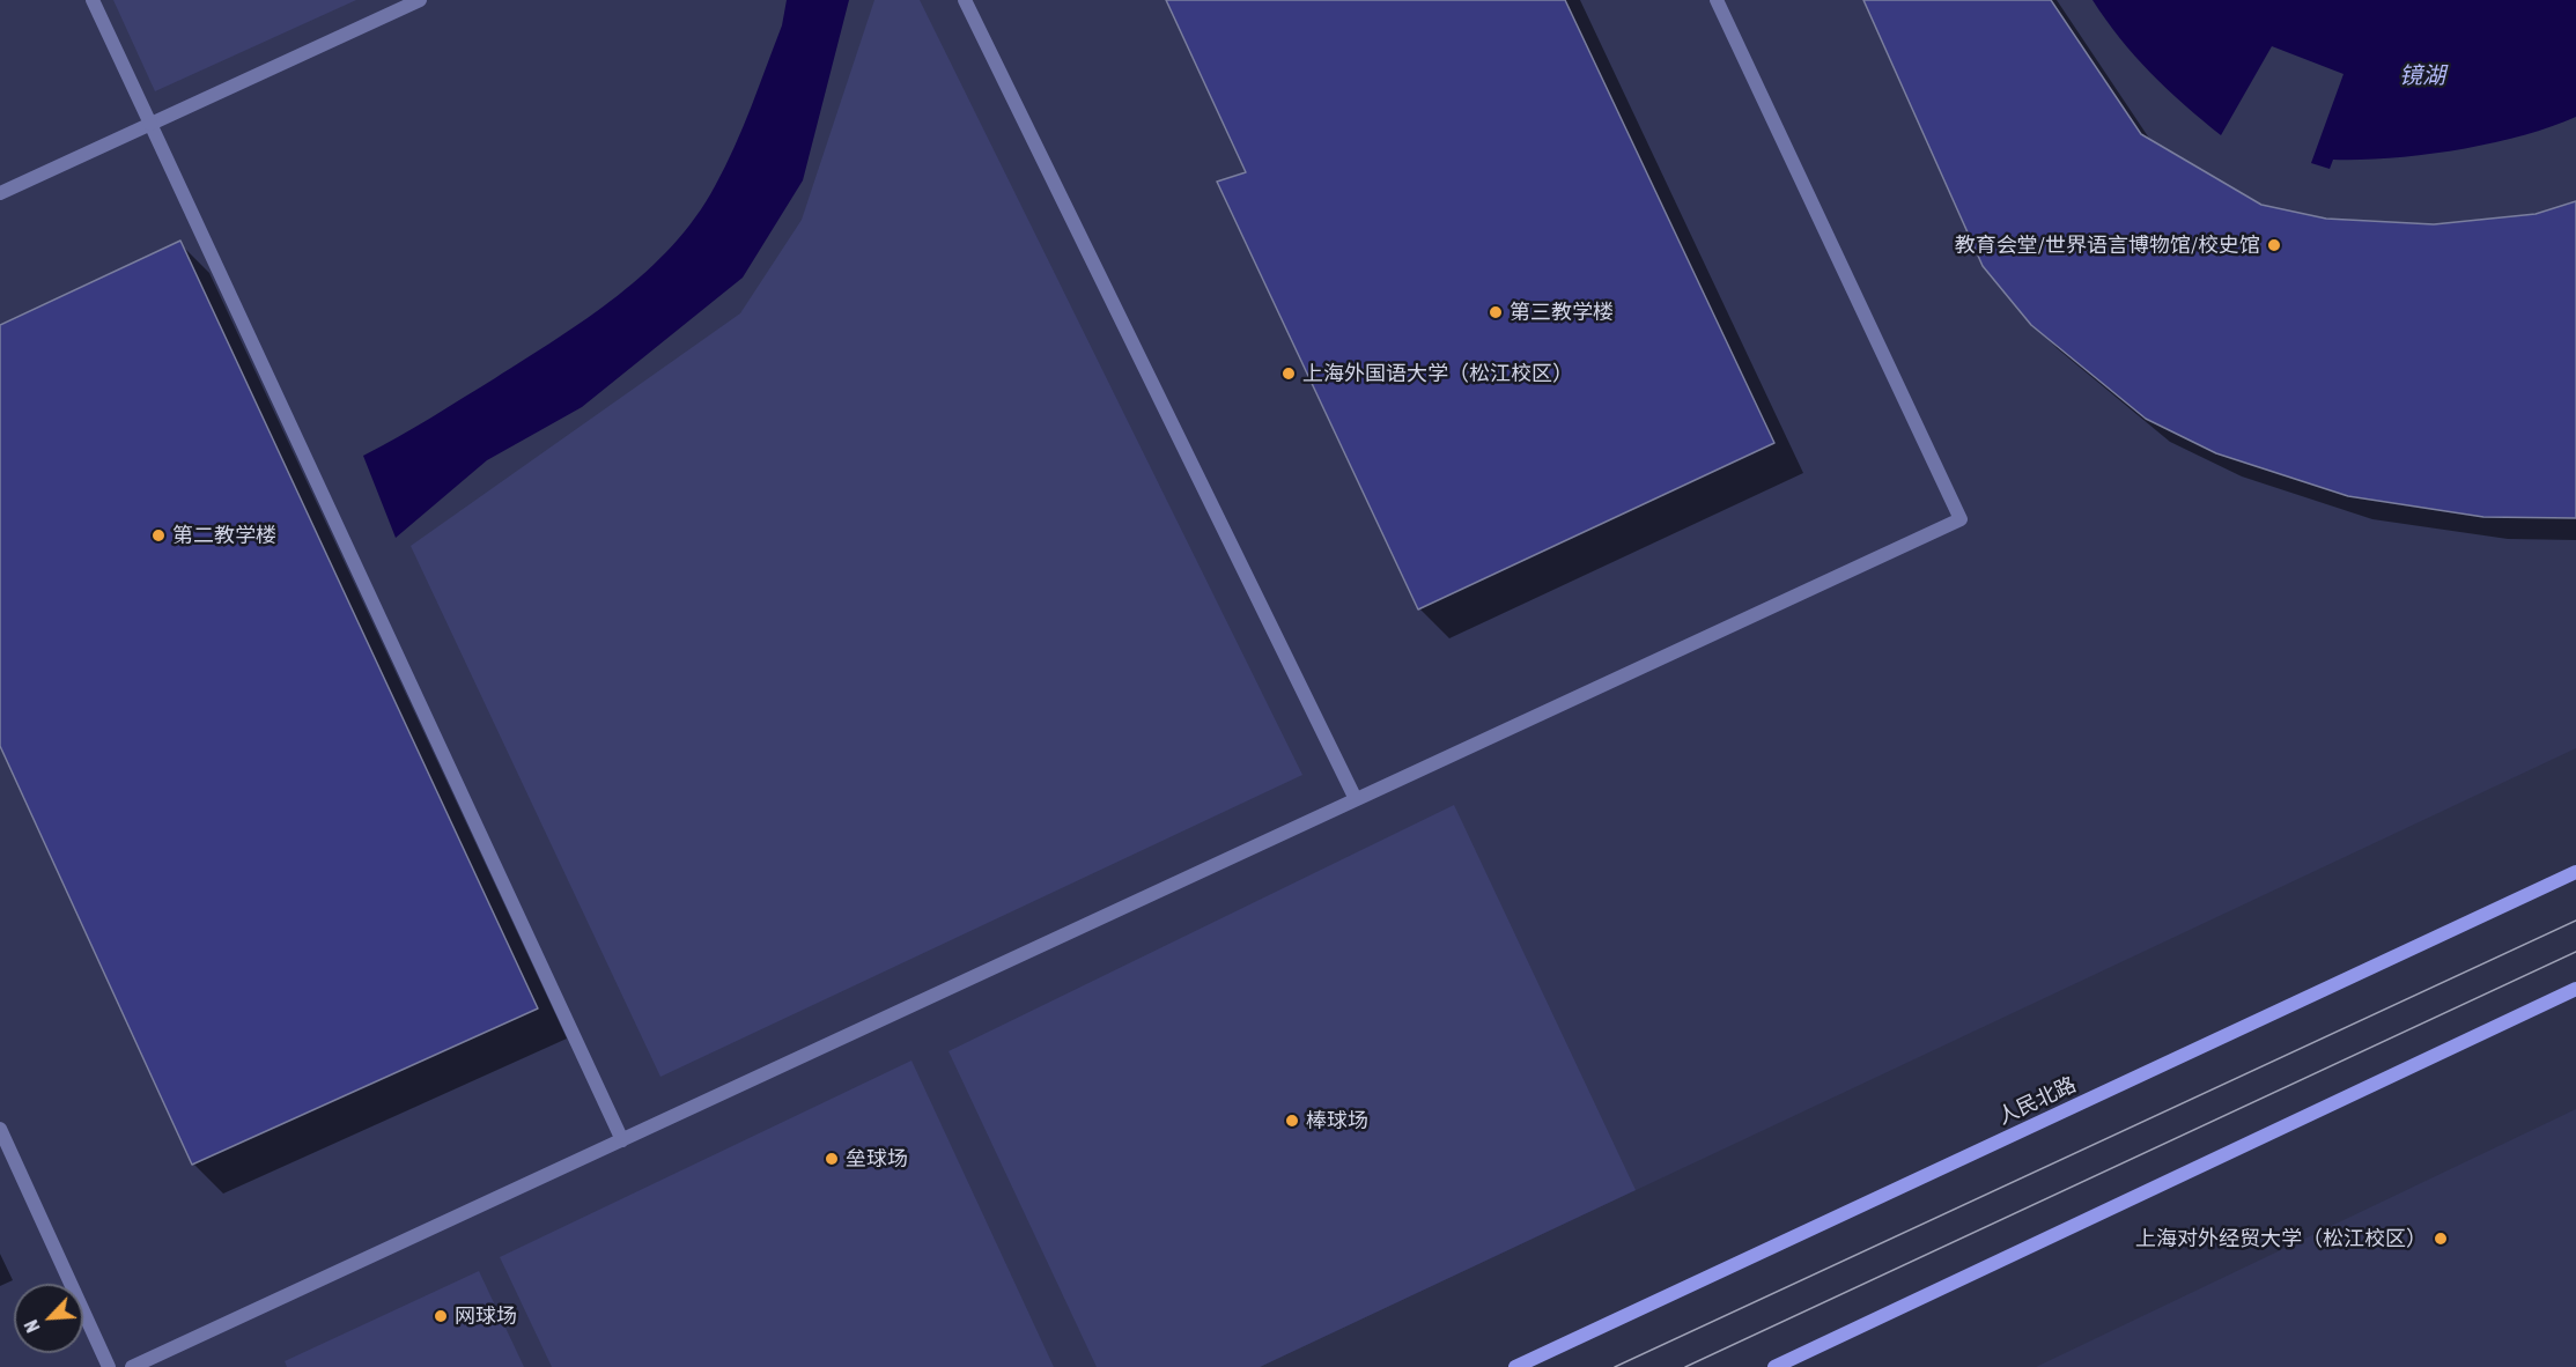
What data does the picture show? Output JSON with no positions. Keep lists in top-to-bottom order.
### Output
{
  "streets": {
    "main road": ["人民北路"]
  },
  "water": ["镜湖"],
  "places": [
    "教育会堂/世界语言博物馆/校史馆",
    "第三教学楼",
    "上海外国语大学（松江校区）",
    "第二教学楼",
    "棒球场",
    "垒球场",
    "上海对外经贸大学（松江校区）",
    "网球场"
  ],
  "north": "bottom left"
}
